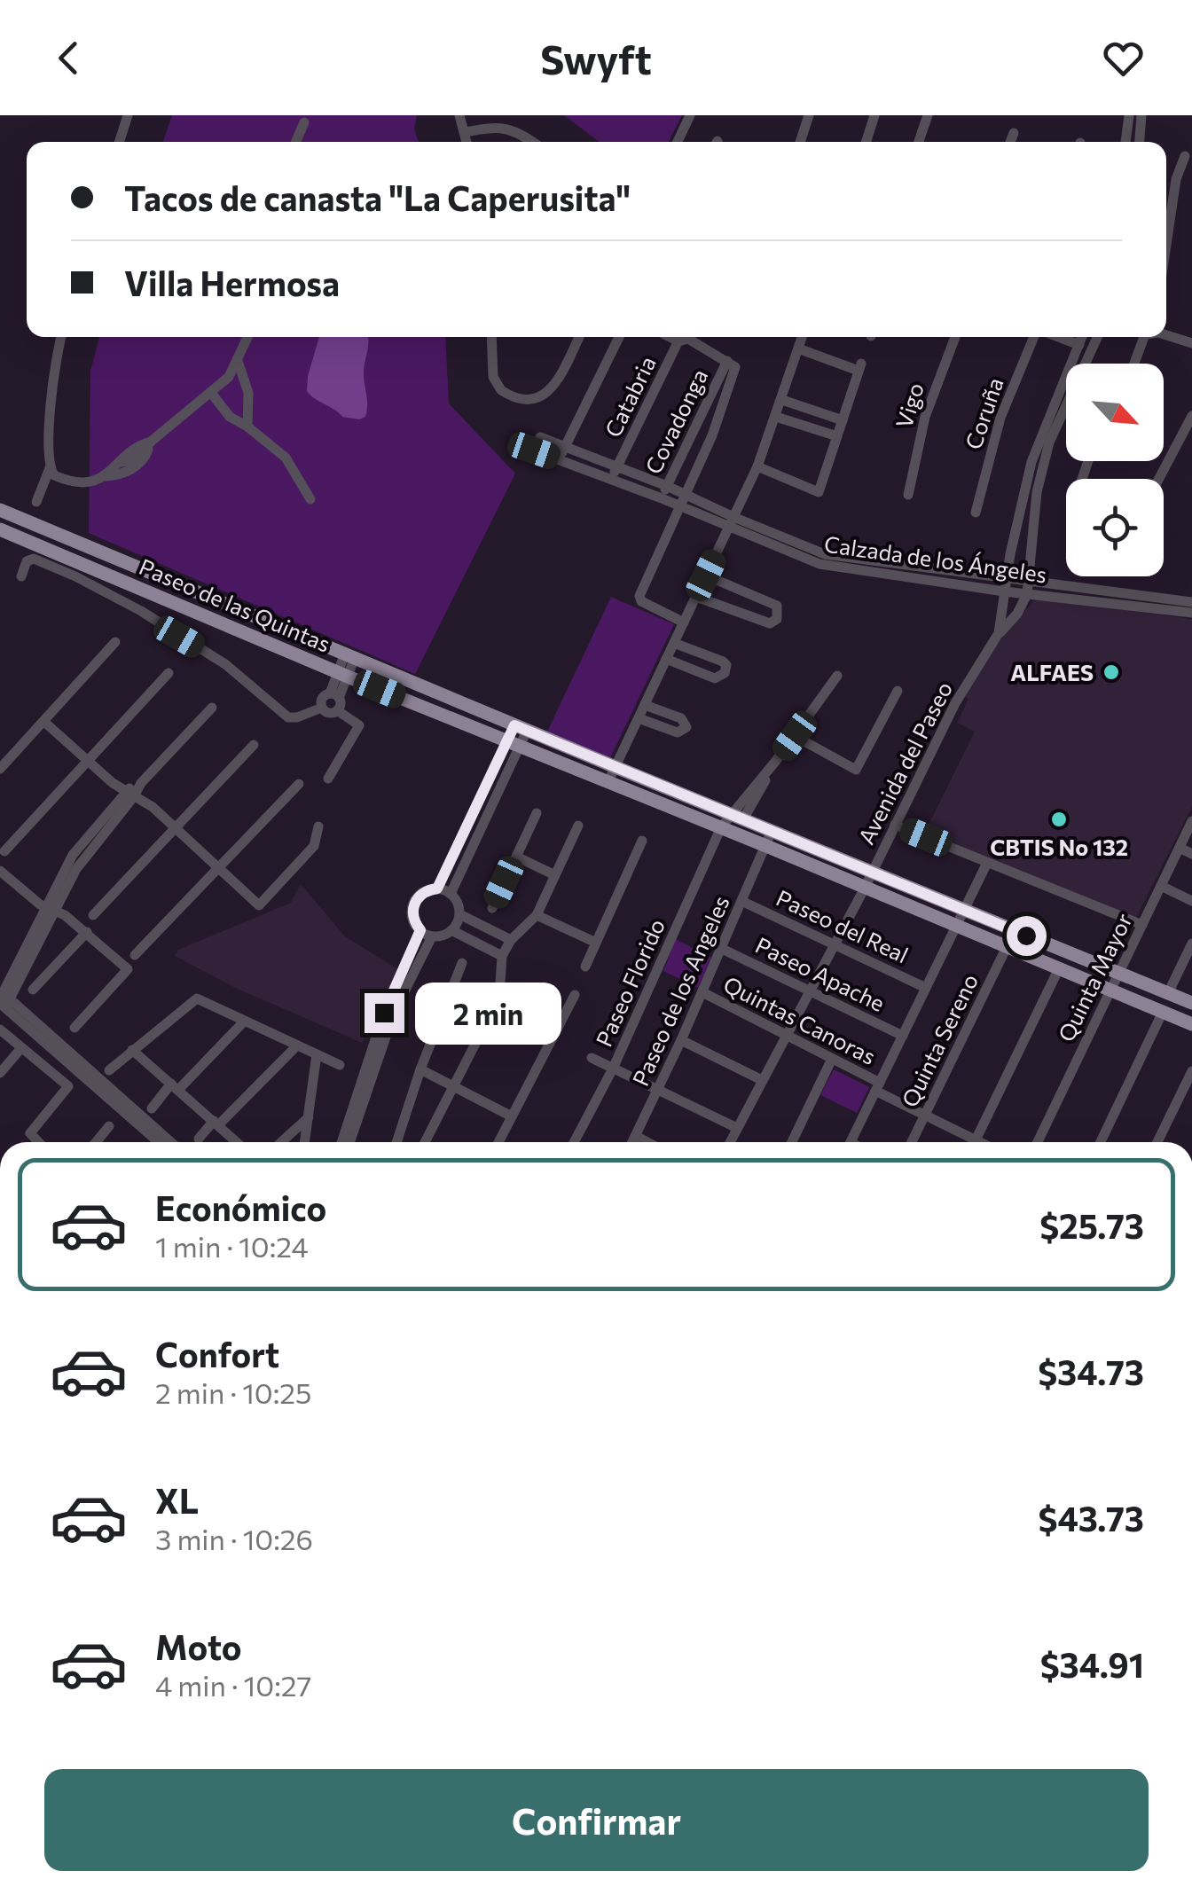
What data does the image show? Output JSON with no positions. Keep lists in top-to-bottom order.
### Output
{
  "streets": {
    "main road": ["Paseo de las Quintas"],
    "street": [
      "Catabria",
      "Vigo",
      "Coruña",
      "Covadonga",
      "Calzada de los Ángeles",
      "Avenida del Paseo",
      "Paseo del Real",
      "Paseo Apache",
      "Quinta Mayor",
      "Paseo Florido",
      "Paseo de los Angeles",
      "Quintas Canoras",
      "Quinta Sereno"
    ]
  },
  "crossings": [
    ["Catabria", "Calzada de los Ángeles"],
    ["Covadonga", "Calzada de los Ángeles"],
    ["Calzada de los Ángeles", "Avenida del Paseo"],
    ["Paseo de las Quintas", "Avenida del Paseo"],
    ["Paseo de las Quintas", "Quinta Mayor"],
    ["Paseo de las Quintas", "Paseo Florido"],
    ["Paseo de las Quintas", "Paseo de los Angeles"],
    ["Paseo de las Quintas", "Quinta Sereno"],
    ["Avenida del Paseo", "Paseo del Real"],
    ["Avenida del Paseo", "Paseo Apache"],
    ["Avenida del Paseo", "Quintas Canoras"],
    ["Paseo del Real", "Paseo de los Angeles"],
    ["Paseo Apache", "Paseo de los Angeles"],
    ["Paseo de los Angeles", "Quintas Canoras"],
    ["Quintas Canoras", "Quinta Sereno"]
  ],
  "places": ["ALFAES", "CBTIS No 132"],
  "north": "bottom right",
  "page": {
    "header": "Swyft",
    "banner": ["Tacos de canasta \"La Caperusita\"", "Villa Hermosa"],
    "bubble": "2 min",
    "list": [
      {
        "name": "Económico",
        "note": "1 min · 10:24",
        "value": "$25.73"
      },
      {
        "name": "Confort",
        "note": "2 min · 10:25",
        "value": "$34.73"
      },
      {
        "name": "XL",
        "note": "3 min · 10:26",
        "value": "$43.73"
      },
      {
        "name": "Moto",
        "note": "4 min · 10:27",
        "value": "$34.91"
      }
    ],
    "buttons": "Confirmar"
  }
}
